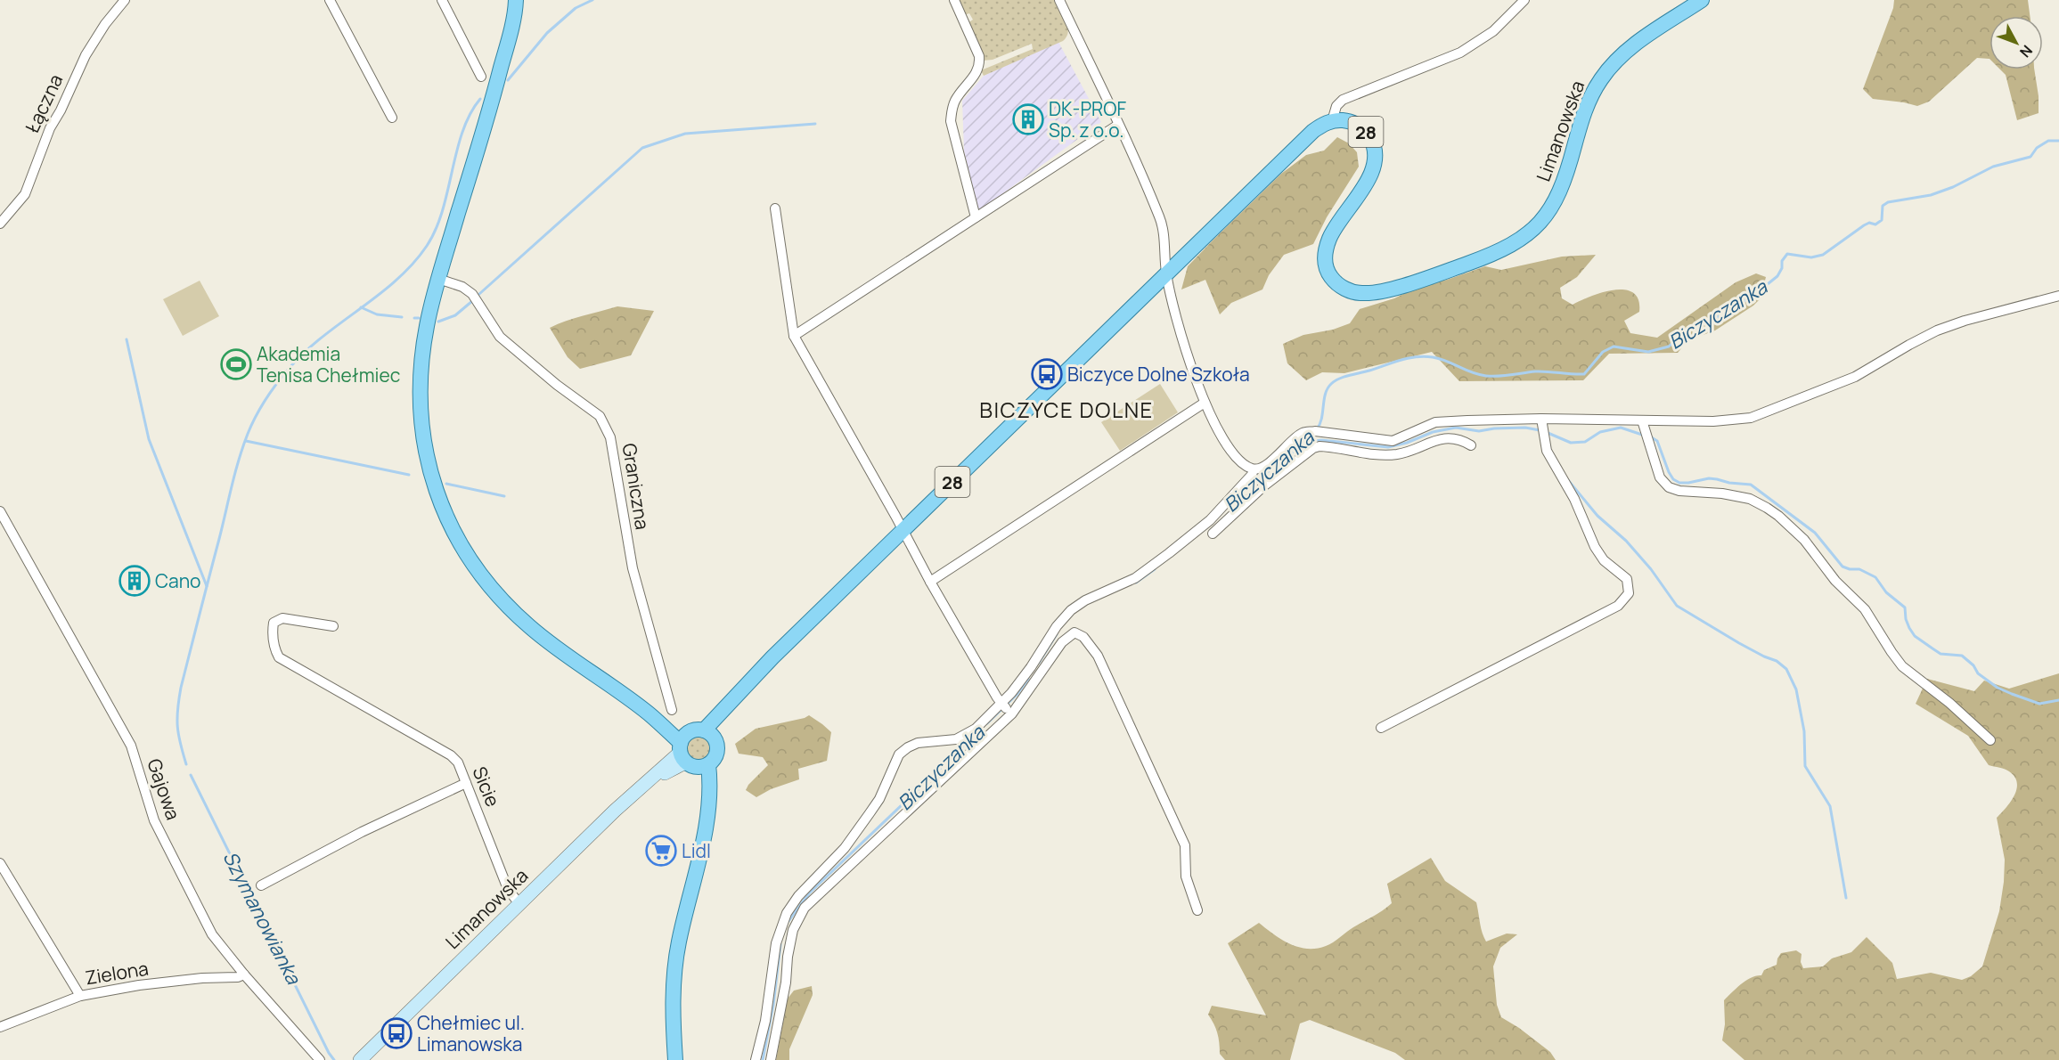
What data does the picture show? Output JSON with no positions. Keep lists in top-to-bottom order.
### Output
{
  "streets": {
    "main road": ["Limanowska", "28"],
    "street": [
      "Łączna",
      "Graniczna",
      "Sicie",
      "Gajowa",
      "Zielona"
    ]
  },
  "crossings": [
    ["Limanowska", "28"],
    ["Limanowska", "Sicie"],
    ["Gajowa", "Zielona"]
  ],
  "districts": ["BICZYCE DOLNE"],
  "water": ["Biczyczanka", "Szymanowianka"],
  "places": {
    "building": ["DK-PROF Sp. z o.o.", "Cano"],
    "sports": ["Akademia Tenisa Chełmiec"],
    "bus stop": ["Biczyce Dolne Szkoła", "Chełmiec ul. Limanowska"],
    "supermarket": ["Lidl"]
  },
  "north": "bottom right"
}
